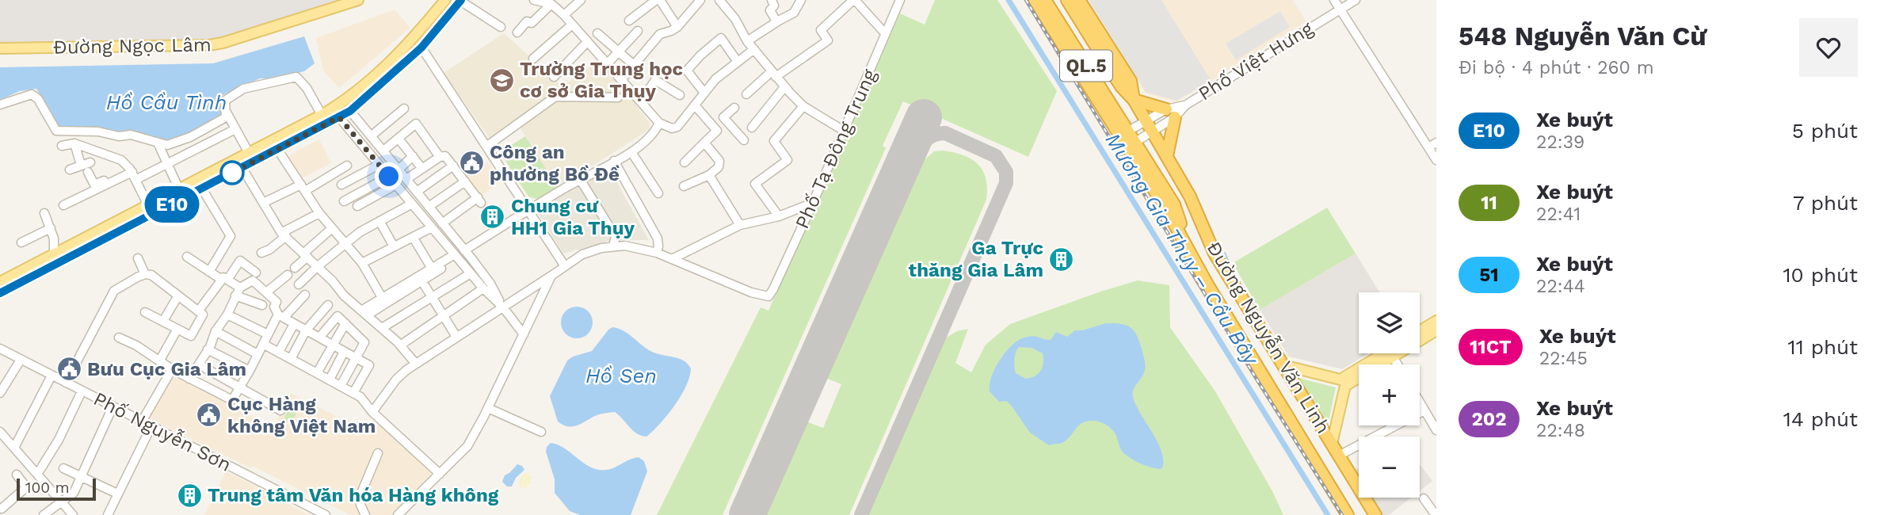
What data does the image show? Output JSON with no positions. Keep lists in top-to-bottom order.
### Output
{
  "streets": {
    "highway": ["QL.5", "Đường Nguyễn Văn Linh"],
    "main road": ["Đường Ngọc Lâm"],
    "street": ["Phố Việt Hưng", "Phố Tạ Đông Trung", "Phố Nguyễn Sơn"]
  },
  "crossings": [
    ["Phố Việt Hưng", "Đường Nguyễn Văn Linh"]
  ],
  "water": ["Hồ Cầu Tình", "Mương Gia Thụy – Cầu Bây", "Hồ Sen"],
  "places": {
    "school or university": ["Trường Trung học cơ sở Gia Thụy"],
    "public building": ["Công an phường Bồ Đề", "Bưu Cục Gia Lâm", "Cục Hàng không Việt Nam"],
    "building": ["Chung cư HH1 Gia Thụy", "Ga Trực thăng Gia Lâm", "Trung tâm Văn hóa Hàng không"]
  },
  "lines": ["bus line E10"],
  "scale_bar": "100 m",
  "page": {
    "on_map": "E10",
    "heading": ["548 Nguyễn Văn Cừ", "Đi bộ · 4 phút · 260 m"],
    "list": [
      {
        "mark": "E10",
        "name": "Xe buýt",
        "note": "22:39",
        "value": "5 phút"
      },
      {
        "mark": "11",
        "name": "Xe buýt",
        "note": "22:41",
        "value": "7 phút"
      },
      {
        "mark": "51",
        "name": "Xe buýt",
        "note": "22:44",
        "value": "10 phút"
      },
      {
        "mark": "11CT",
        "name": "Xe buýt",
        "note": "22:45",
        "value": "11 phút"
      },
      {
        "mark": "202",
        "name": "Xe buýt",
        "note": "22:48",
        "value": "14 phút"
      }
    ],
    "map_buttons": ["+", "−"],
    "scale": "100 m"
  }
}
